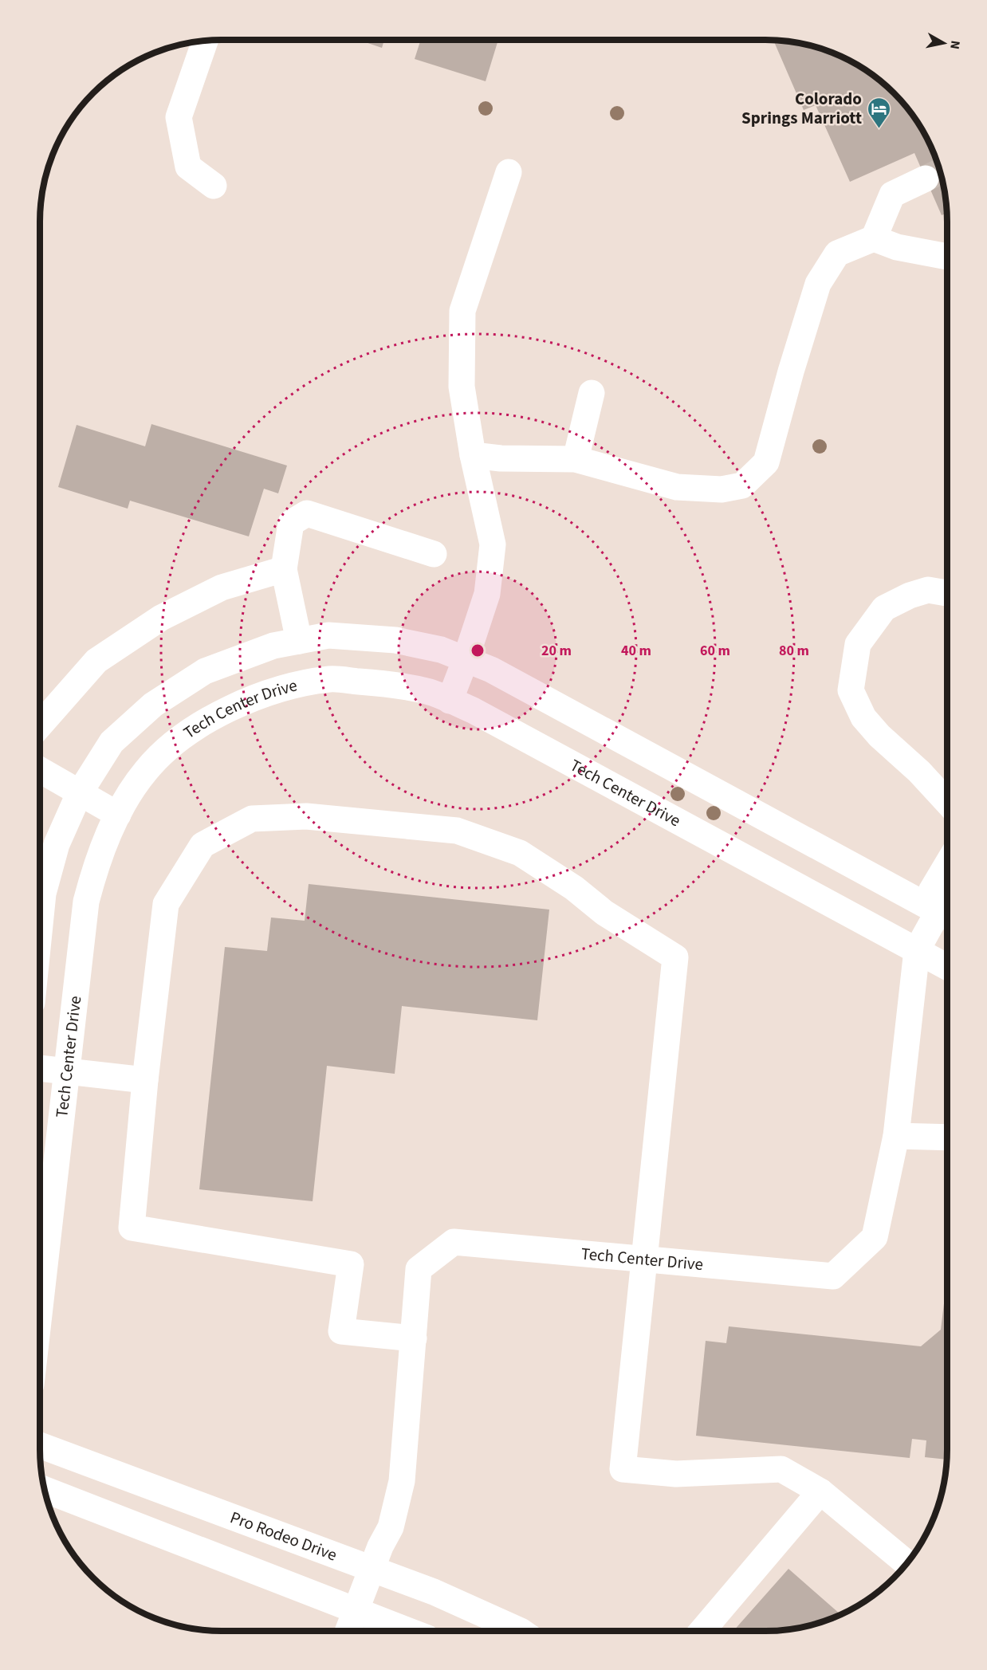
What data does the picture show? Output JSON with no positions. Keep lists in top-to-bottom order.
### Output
{
  "streets": {
    "street": ["Tech Center Drive", "Pro Rodeo Drive"]
  },
  "crossings": [
    ["Tech Center Drive", "Pro Rodeo Drive"]
  ],
  "places": {
    "hotel": ["Colorado Springs Marriott"]
  },
  "north": "right",
  "rings": [
    "20 m",
    "40 m",
    "60 m",
    "80 m"
  ]
}
